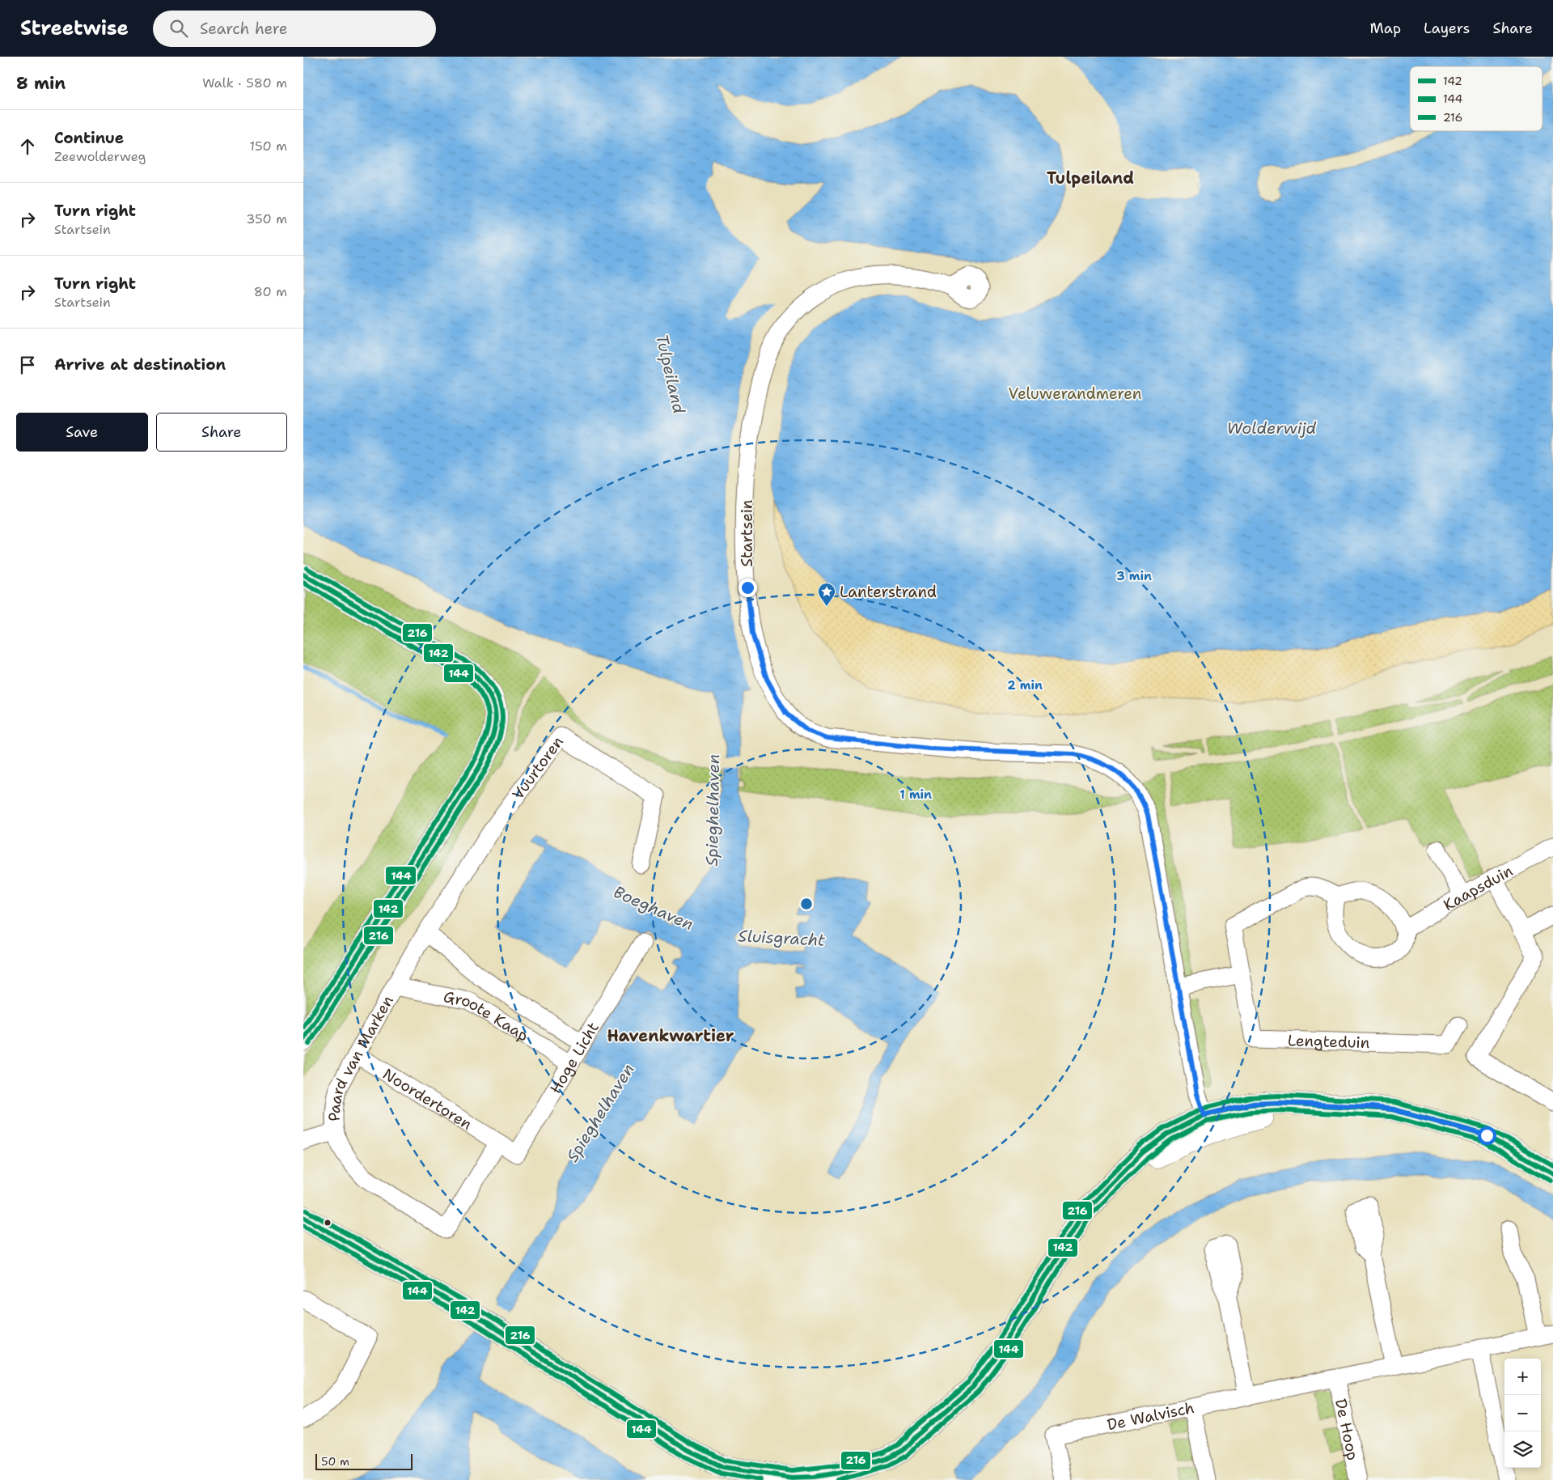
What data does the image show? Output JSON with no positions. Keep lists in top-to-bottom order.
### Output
{
  "streets": {
    "street": [
      "Startsein",
      "Vuurtoren",
      "Kaapsduin",
      "Groote Kaap",
      "Lengteduin",
      "Hoge Licht",
      "Paard van Marken",
      "Noordertoren",
      "De Walvisch",
      "De Hoop"
    ]
  },
  "crossings": [
    ["Vuurtoren", "Groote Kaap"],
    ["Vuurtoren", "Paard van Marken"],
    ["Groote Kaap", "Hoge Licht"],
    ["Groote Kaap", "Paard van Marken"],
    ["Hoge Licht", "Paard van Marken"],
    ["Hoge Licht", "Noordertoren"],
    ["Paard van Marken", "Noordertoren"],
    ["De Walvisch", "De Hoop"]
  ],
  "districts": ["Tulpeiland", "Havenkwartier"],
  "water": [
    "Tulpeiland",
    "Wolderwijd",
    "Spieghelhaven",
    "Boeghaven",
    "Sluisgracht"
  ],
  "parks": ["Veluwerandmeren"],
  "places": {
    "place": ["Lanterstrand"]
  },
  "lines": ["transit line 216", "transit line 142", "transit line 144"],
  "legend": ["142", "144", "216"],
  "scale_bar": "50 m",
  "page": {
    "header": "Streetwise",
    "search": "Search here",
    "nav": ["Map", "Layers", "Share"],
    "heading": ["8 min", "Walk · 580 m"],
    "list": [
      ["Continue", "Zeewolderweg", "150 m"],
      ["Turn right", "Startsein", "350 m"],
      ["Turn right", "Startsein", "80 m"],
      "Arrive at destination"
    ],
    "buttons": ["Save", "Share"],
    "map_buttons": ["+", "−"],
    "scale": "50 m"
  },
  "rings": ["3 min", "2 min", "1 min"]
}
